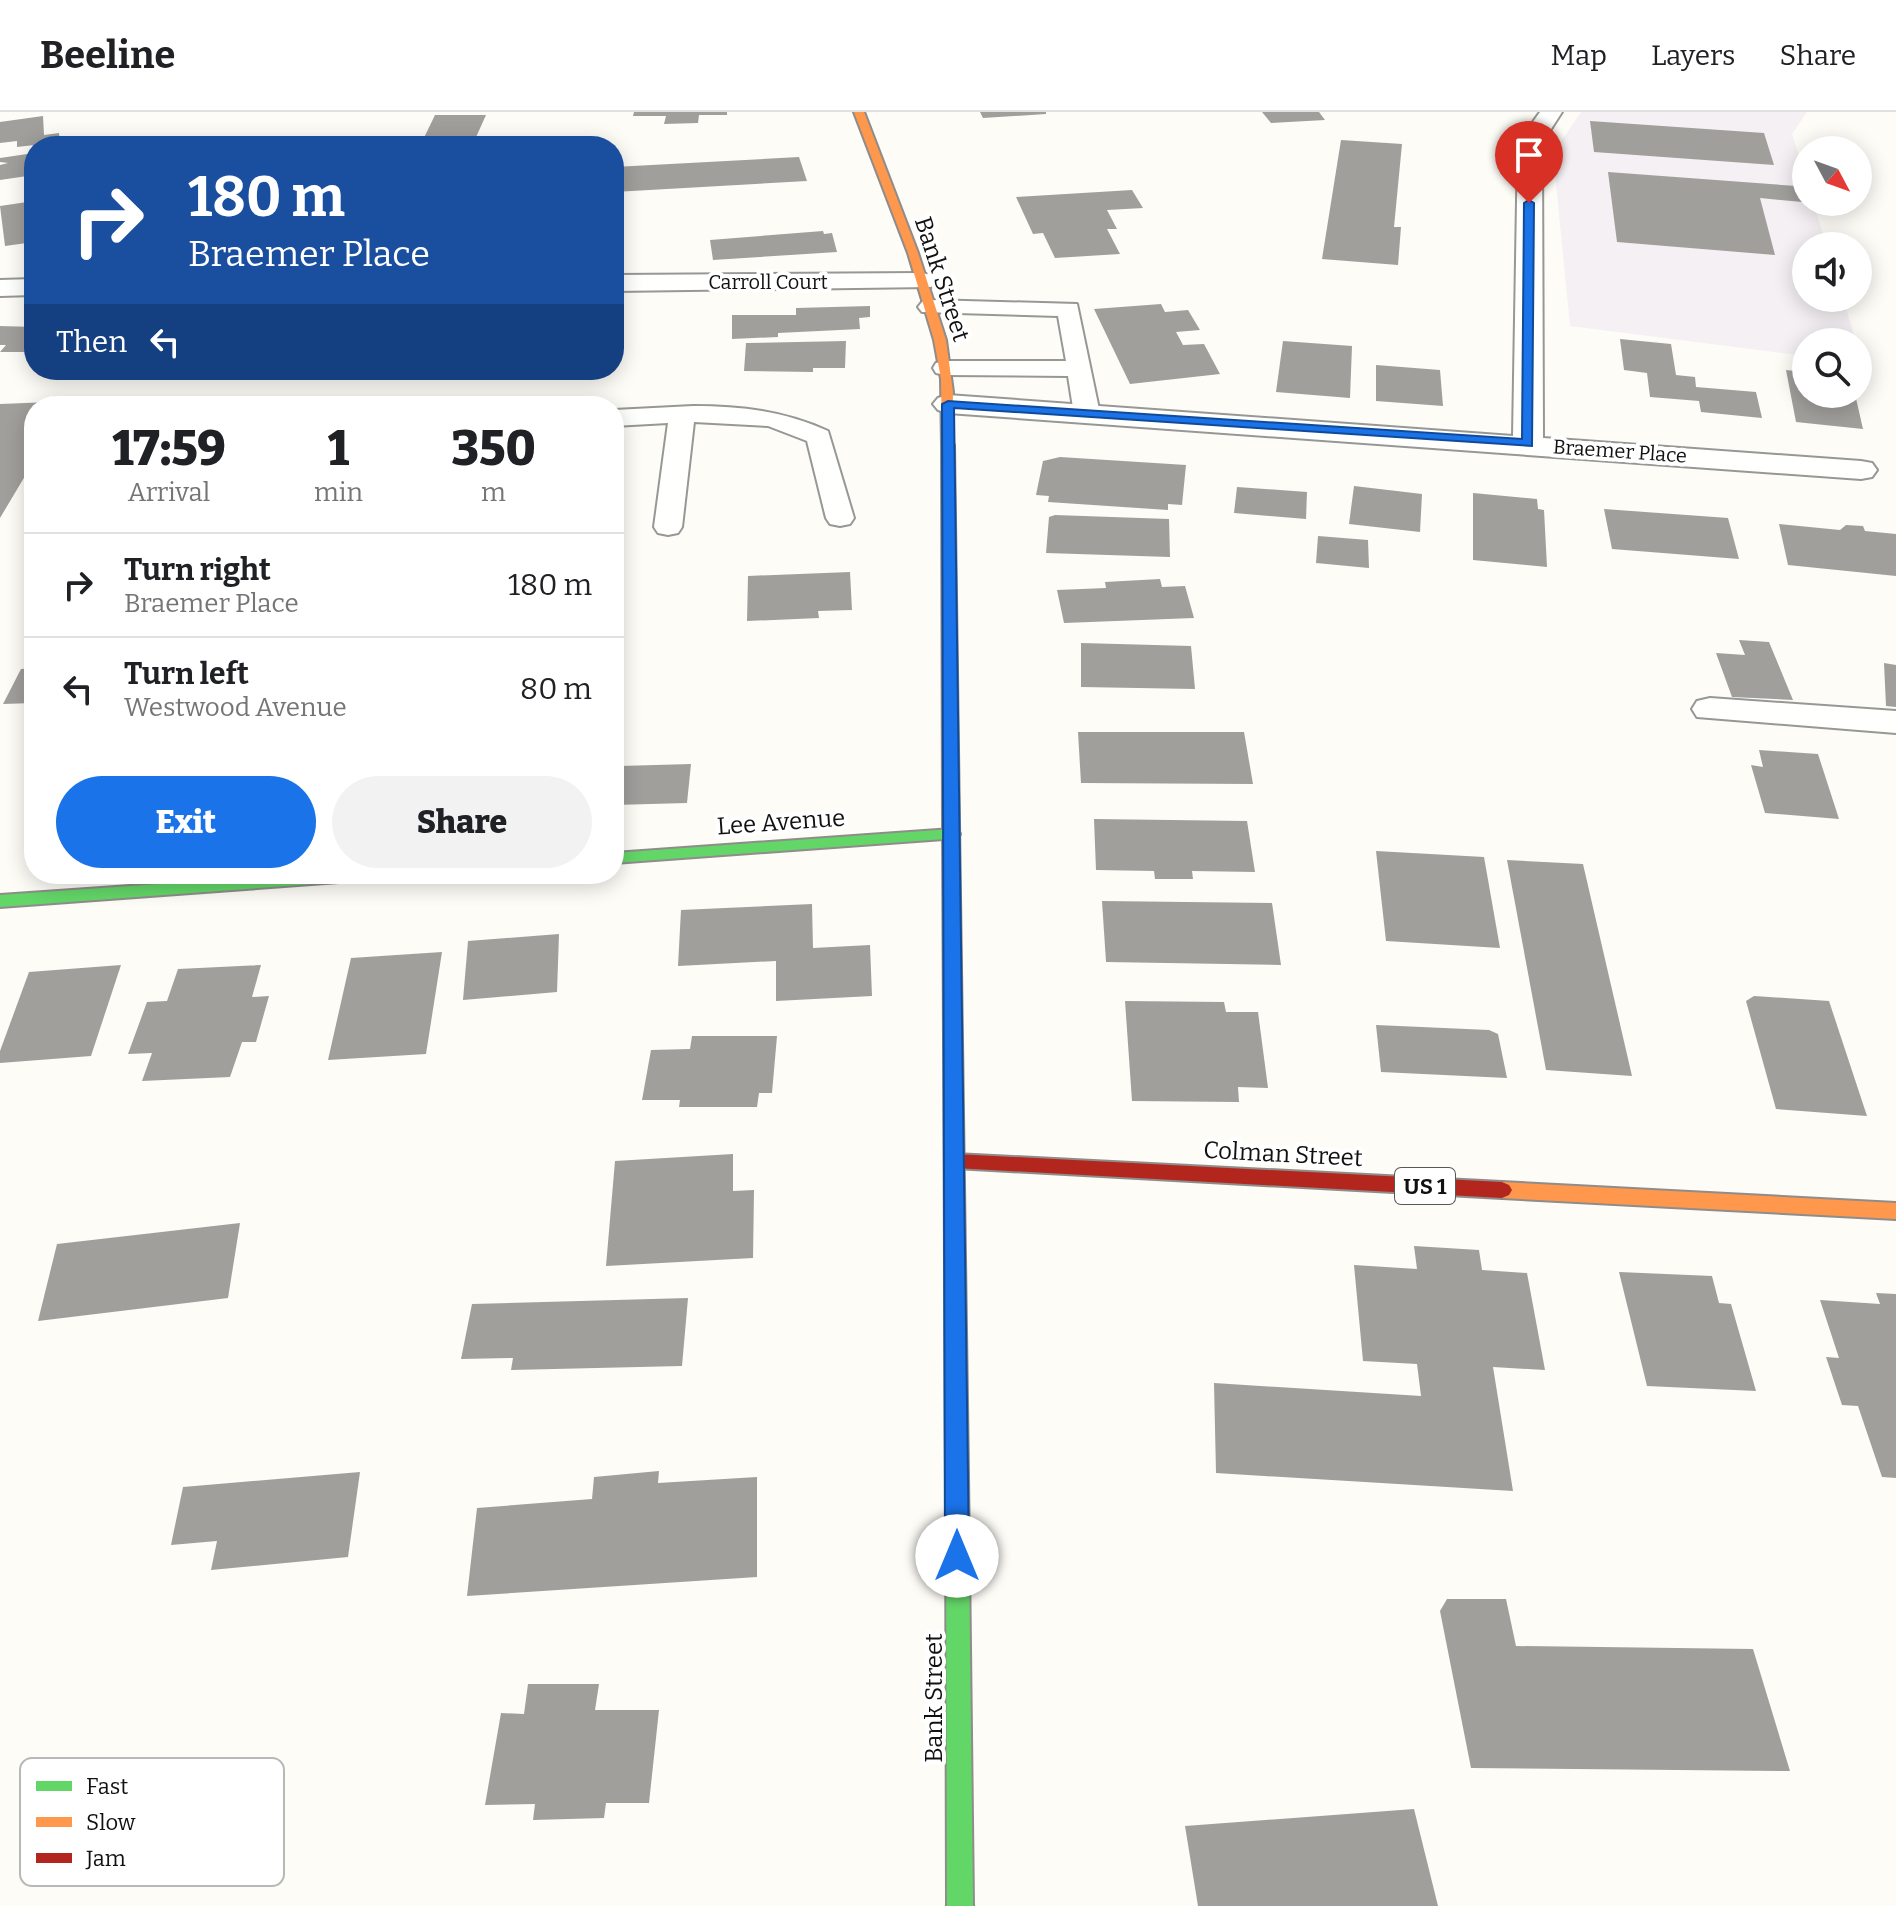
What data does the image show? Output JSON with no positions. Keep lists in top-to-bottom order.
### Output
{
  "streets": {
    "main road": [
      "Bank Street",
      "Lee Avenue",
      "Colman Street",
      "US 1"
    ],
    "street": ["Carroll Court", "Braemer Place"]
  },
  "crossings": [
    ["Bank Street", "Carroll Court"],
    ["Bank Street", "Braemer Place"],
    ["Bank Street", "Lee Avenue"],
    ["Bank Street", "Colman Street"]
  ],
  "legend": ["Fast", "Slow", "Jam"],
  "north": "bottom right",
  "page": {
    "header": "Beeline",
    "nav": ["Map", "Layers", "Share"],
    "turn": ["180 m", "Braemer Place"],
    "then": "Then",
    "eta": [
      "17:59",
      "Arrival",
      "1",
      "min",
      "350",
      "m"
    ],
    "list": [
      {
        "name": "Turn right",
        "note": "Braemer Place",
        "value": "180 m"
      },
      {
        "name": "Turn left",
        "note": "Westwood Avenue",
        "value": "80 m"
      }
    ],
    "buttons": ["Exit", "Share"]
  }
}
